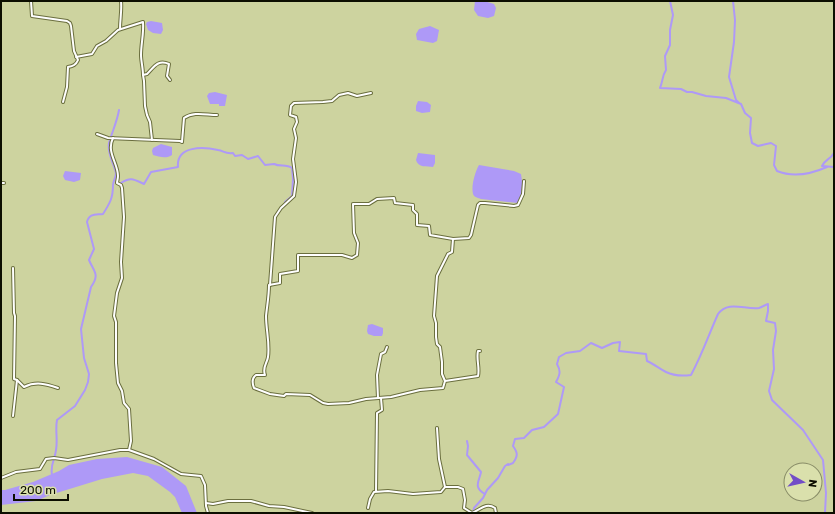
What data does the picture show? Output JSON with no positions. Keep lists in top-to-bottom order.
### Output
{
  "scale_bar": "200 m",
  "north": "right"
}
